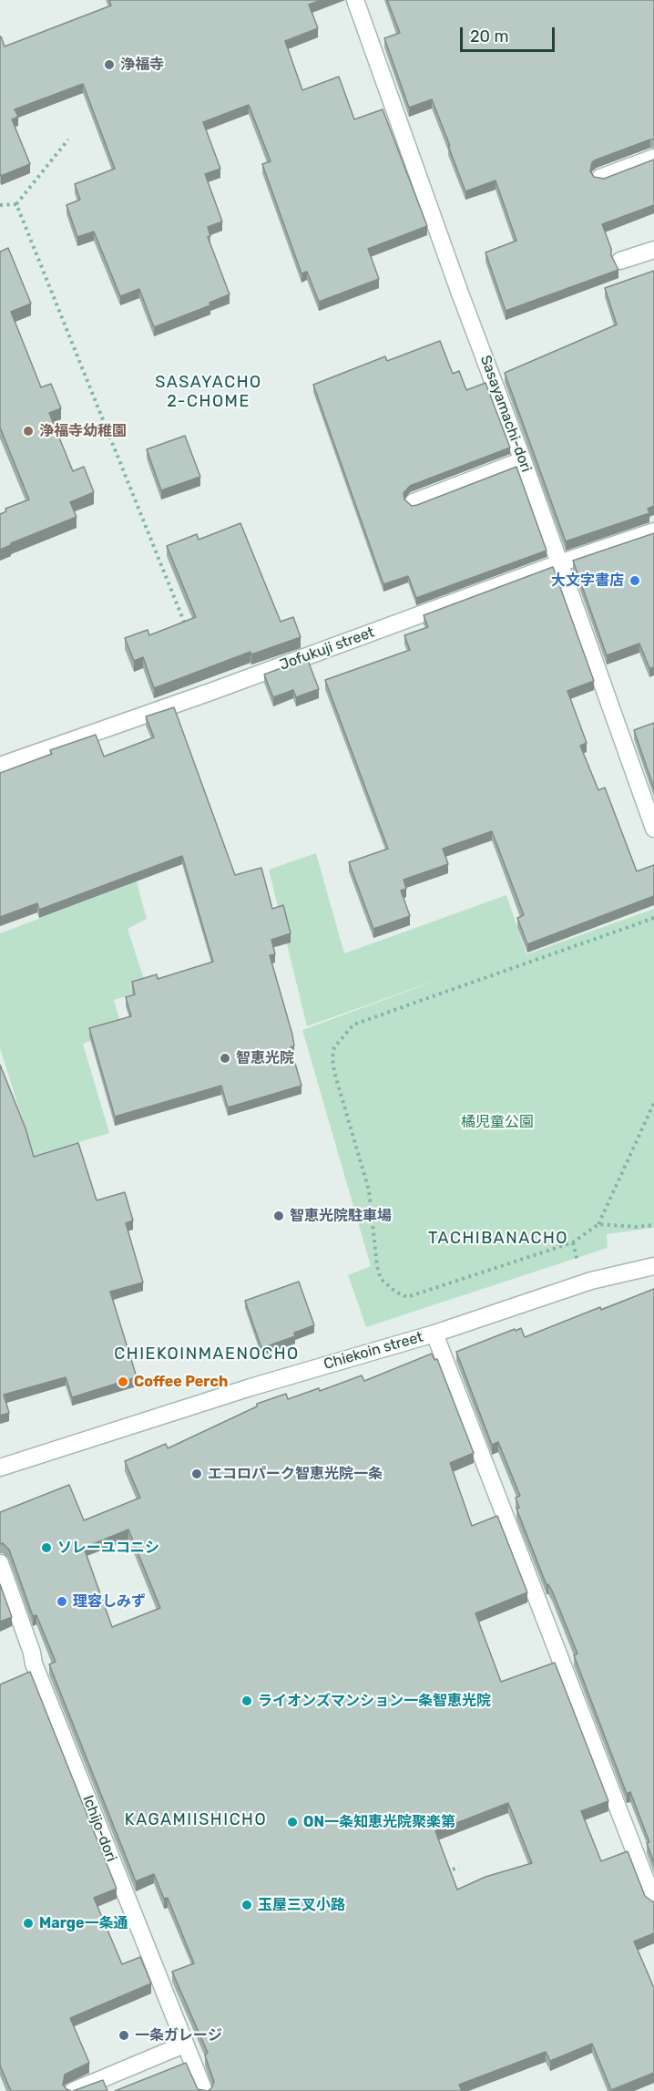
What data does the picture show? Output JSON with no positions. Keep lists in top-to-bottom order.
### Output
{
  "streets": {
    "street": [
      "Sasayamachi-dori",
      "Jofukuji street",
      "Chiekoin street",
      "Ichijo-dori"
    ]
  },
  "crossings": [
    ["Sasayamachi-dori", "Jofukuji street"]
  ],
  "districts": [
    "SASAYACHO 2-CHOME",
    "TACHIBANACHO",
    "CHIEKOINMAENOCHO",
    "KAGAMIISHICHO"
  ],
  "parks": ["橘児童公園"],
  "places": [
    "浄福寺",
    "浄福寺幼稚園",
    "大文字書店",
    "智恵光院",
    "智恵光院駐車場",
    "Coffee Perch",
    "エコロパーク智恵光院一条",
    "ソレーユコニシ",
    "理容しみず",
    "ライオンズマンション一条智恵光院",
    "ON一条知恵光院聚楽第",
    "玉屋三叉小路",
    "Marge一条通",
    "一条ガレージ"
  ],
  "scale_bar": "20 m"
}
